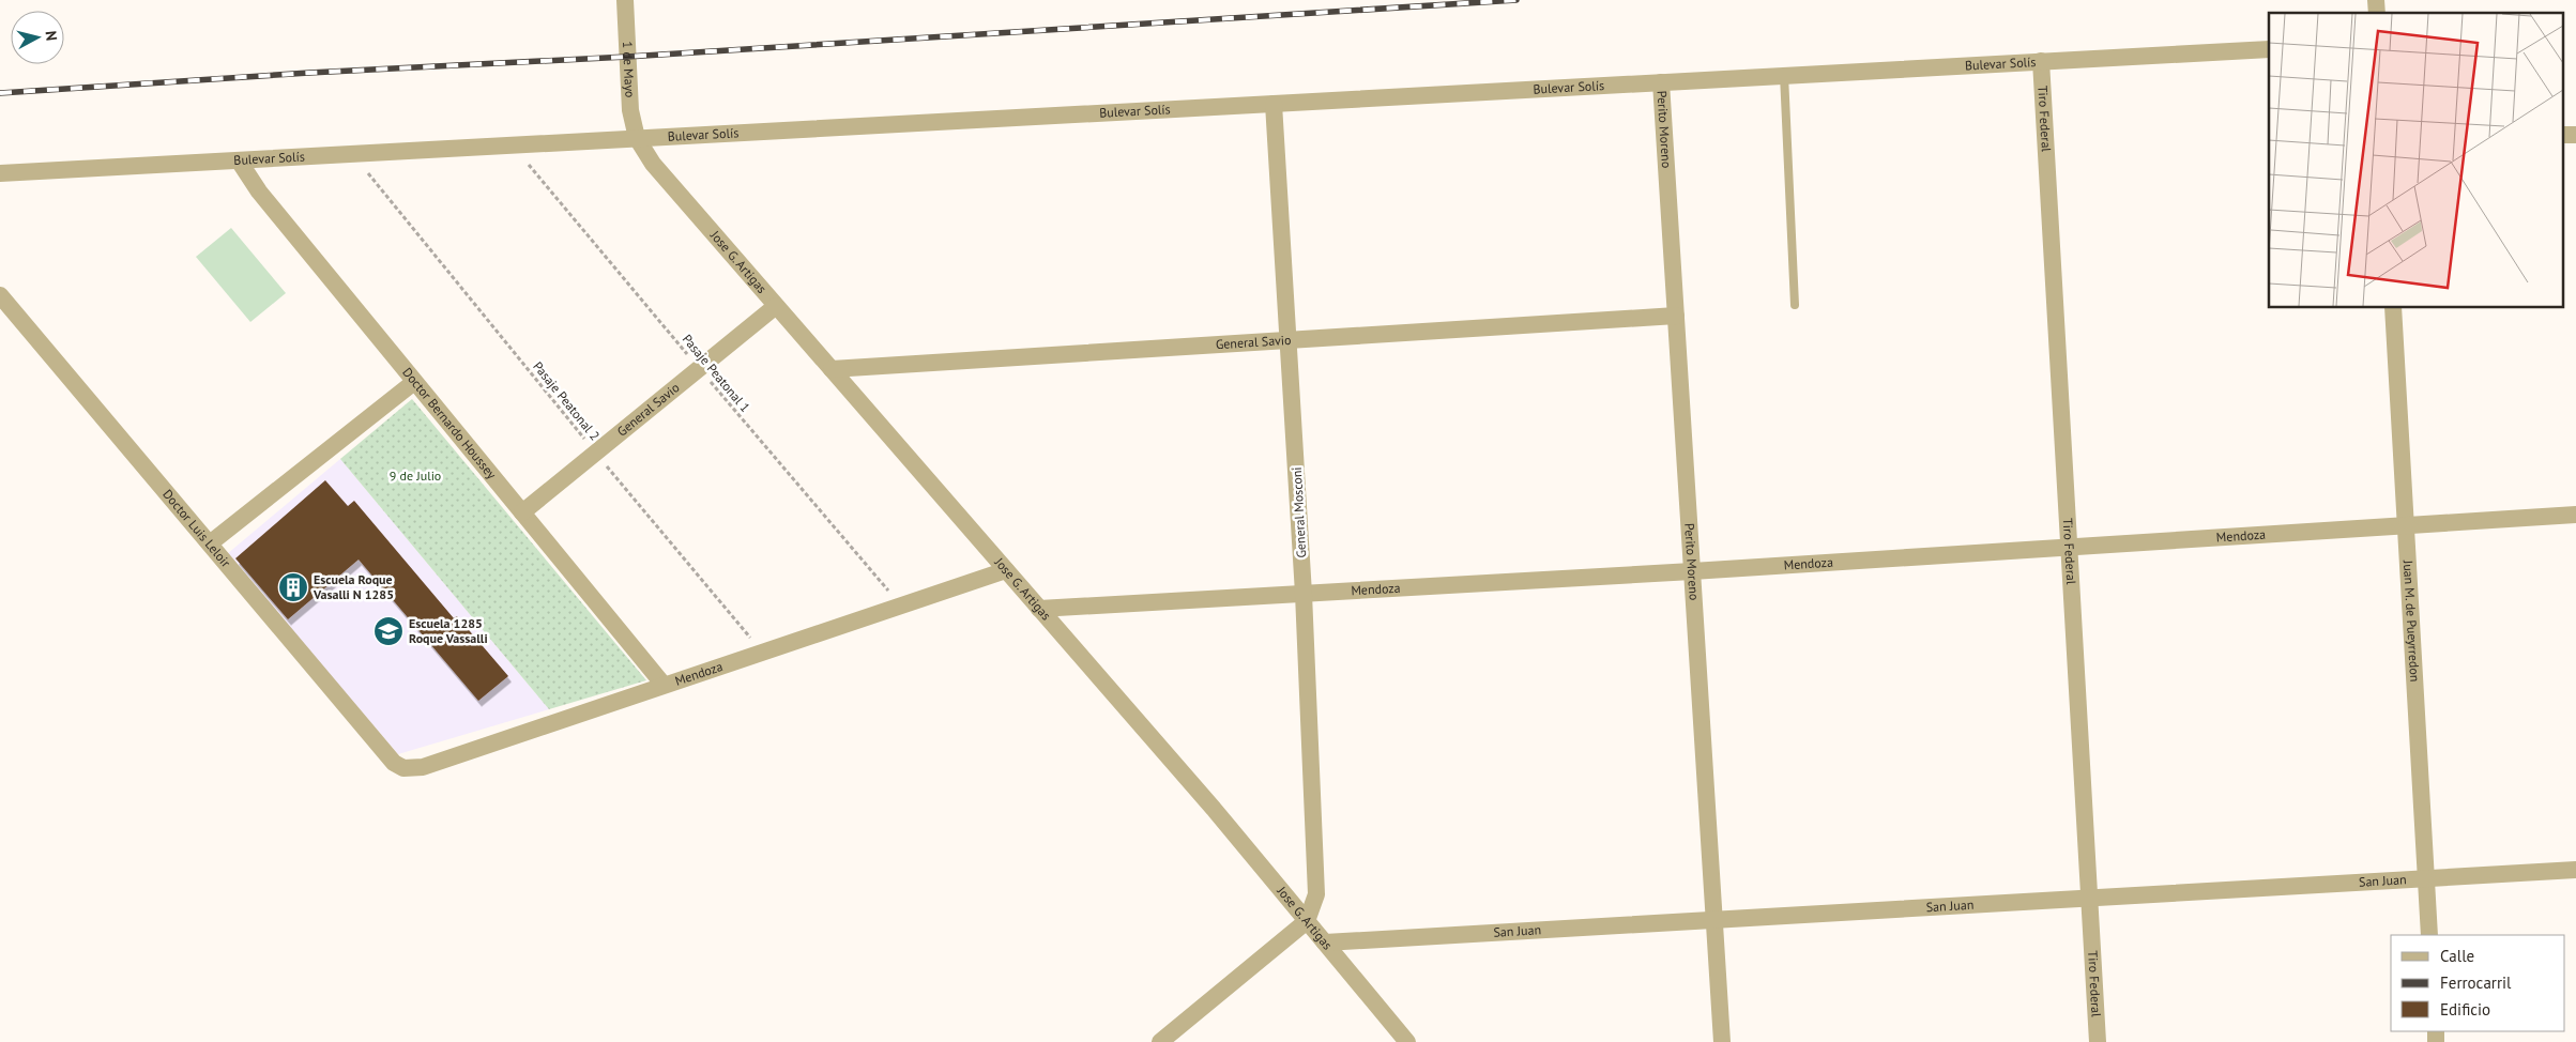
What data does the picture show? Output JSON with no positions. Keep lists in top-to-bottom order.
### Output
{
  "streets": {
    "street": [
      "Bulevar Solís",
      "1 de Mayo",
      "Tiro Federal",
      "Perito Moreno",
      "Jose G. Artigas",
      "General Savio",
      "Doctor Bernardo Houssey",
      "General Mosconi",
      "Doctor Luis Leloir",
      "Mendoza",
      "Juan M. de Pueyrredon",
      "San Juan"
    ],
    "path": ["Pasaje Peatonal 1", "Pasaje Peatonal 2"]
  },
  "crossings": [
    ["Bulevar Solís", "1 de Mayo"],
    ["Bulevar Solís", "Tiro Federal"],
    ["Bulevar Solís", "Perito Moreno"],
    ["Bulevar Solís", "Jose G. Artigas"],
    ["Bulevar Solís", "Doctor Bernardo Houssey"],
    ["Bulevar Solís", "General Mosconi"],
    ["1 de Mayo", "Jose G. Artigas"],
    ["Tiro Federal", "Mendoza"],
    ["Tiro Federal", "San Juan"],
    ["Perito Moreno", "General Savio"],
    ["Perito Moreno", "Mendoza"],
    ["Perito Moreno", "San Juan"],
    ["Jose G. Artigas", "General Savio"],
    ["Jose G. Artigas", "General Mosconi"],
    ["Jose G. Artigas", "Mendoza"],
    ["Jose G. Artigas", "San Juan"],
    ["General Savio", "Pasaje Peatonal 1"],
    ["General Savio", "Pasaje Peatonal 2"],
    ["General Savio", "Doctor Bernardo Houssey"],
    ["General Savio", "General Mosconi"],
    ["Doctor Bernardo Houssey", "Mendoza"],
    ["General Mosconi", "Mendoza"],
    ["Doctor Luis Leloir", "Mendoza"],
    ["Mendoza", "Juan M. de Pueyrredon"],
    ["Juan M. de Pueyrredon", "San Juan"]
  ],
  "parks": ["9 de Julio"],
  "places": {
    "building": ["Escuela Roque Vasalli N 1285"],
    "school or university": ["Escuela 1285 Roque Vassalli"]
  },
  "legend": ["Calle", "Ferrocarril", "Edificio"],
  "north": "right"
}
